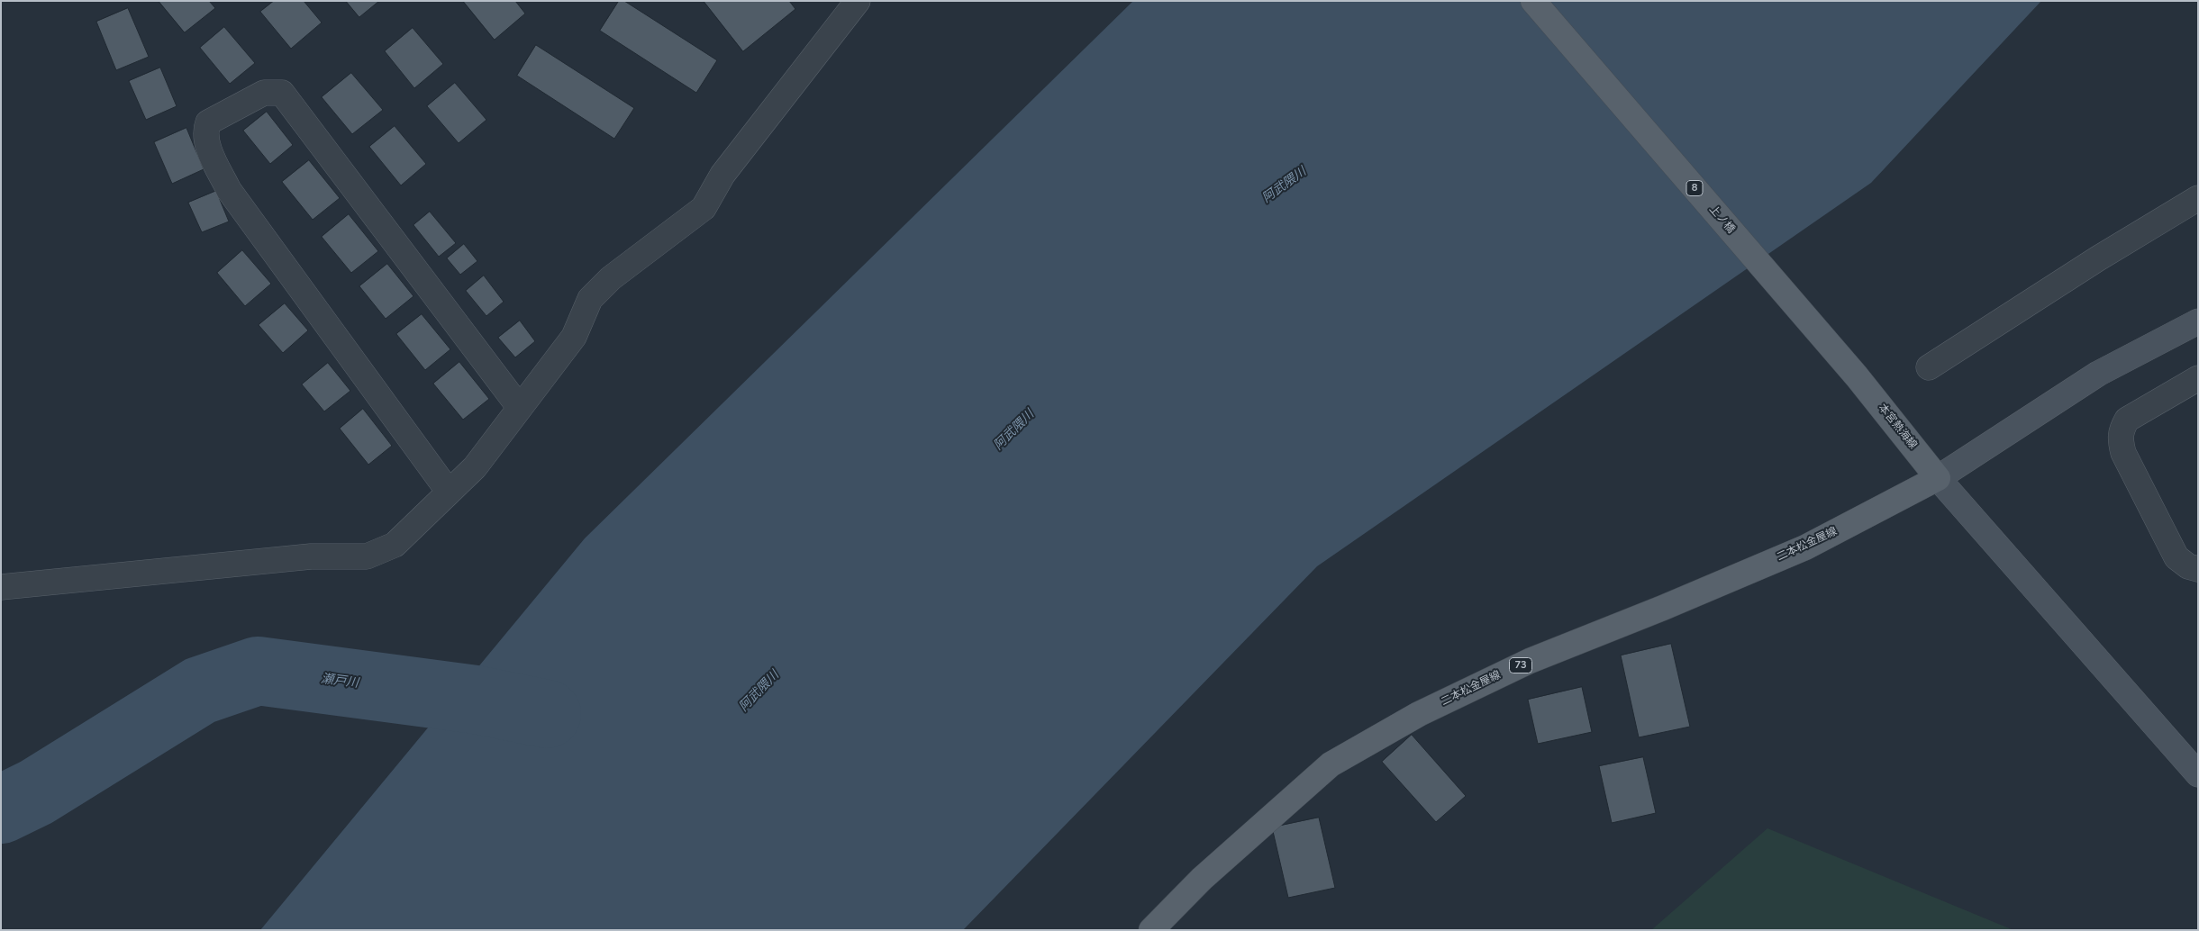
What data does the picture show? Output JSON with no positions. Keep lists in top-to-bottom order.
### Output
{
  "streets": {
    "main road": [
      "8",
      "上ノ橋",
      "本宮熱海線",
      "二本松金屋線",
      "73"
    ]
  },
  "crossings": [
    ["上ノ橋", "本宮熱海線"],
    ["本宮熱海線", "二本松金屋線"]
  ],
  "water": ["阿武隈川", "瀬戸川"]
}
